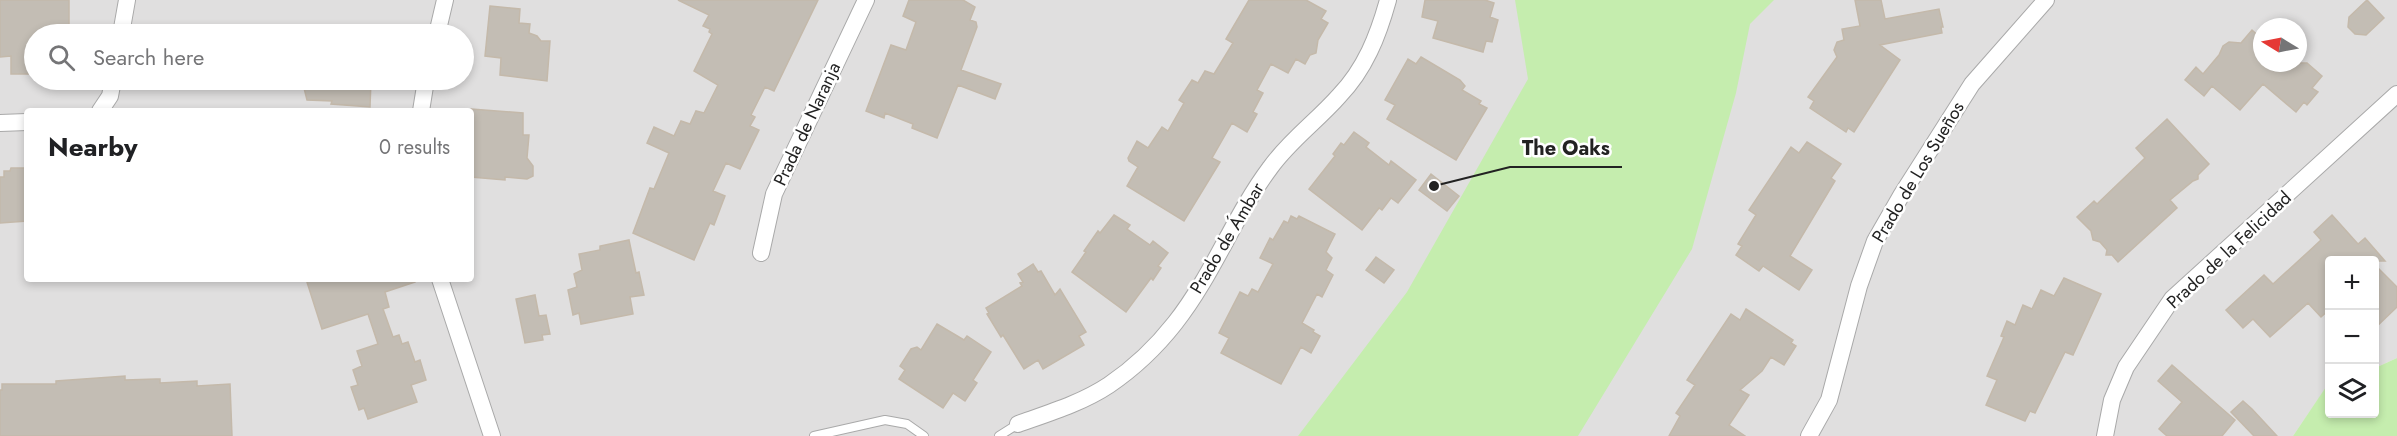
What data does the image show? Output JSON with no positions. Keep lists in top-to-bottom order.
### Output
{
  "streets": {
    "street": [
      "Prada de Naranja",
      "Prado de Los Sueños",
      "Prado de Ámbar",
      "Prado de la Felicidad"
    ]
  },
  "places": ["The Oaks"],
  "north": "left",
  "page": {
    "search": "Search here",
    "heading": ["Nearby", "0 results"],
    "map_buttons": ["+", "−"]
  }
}
